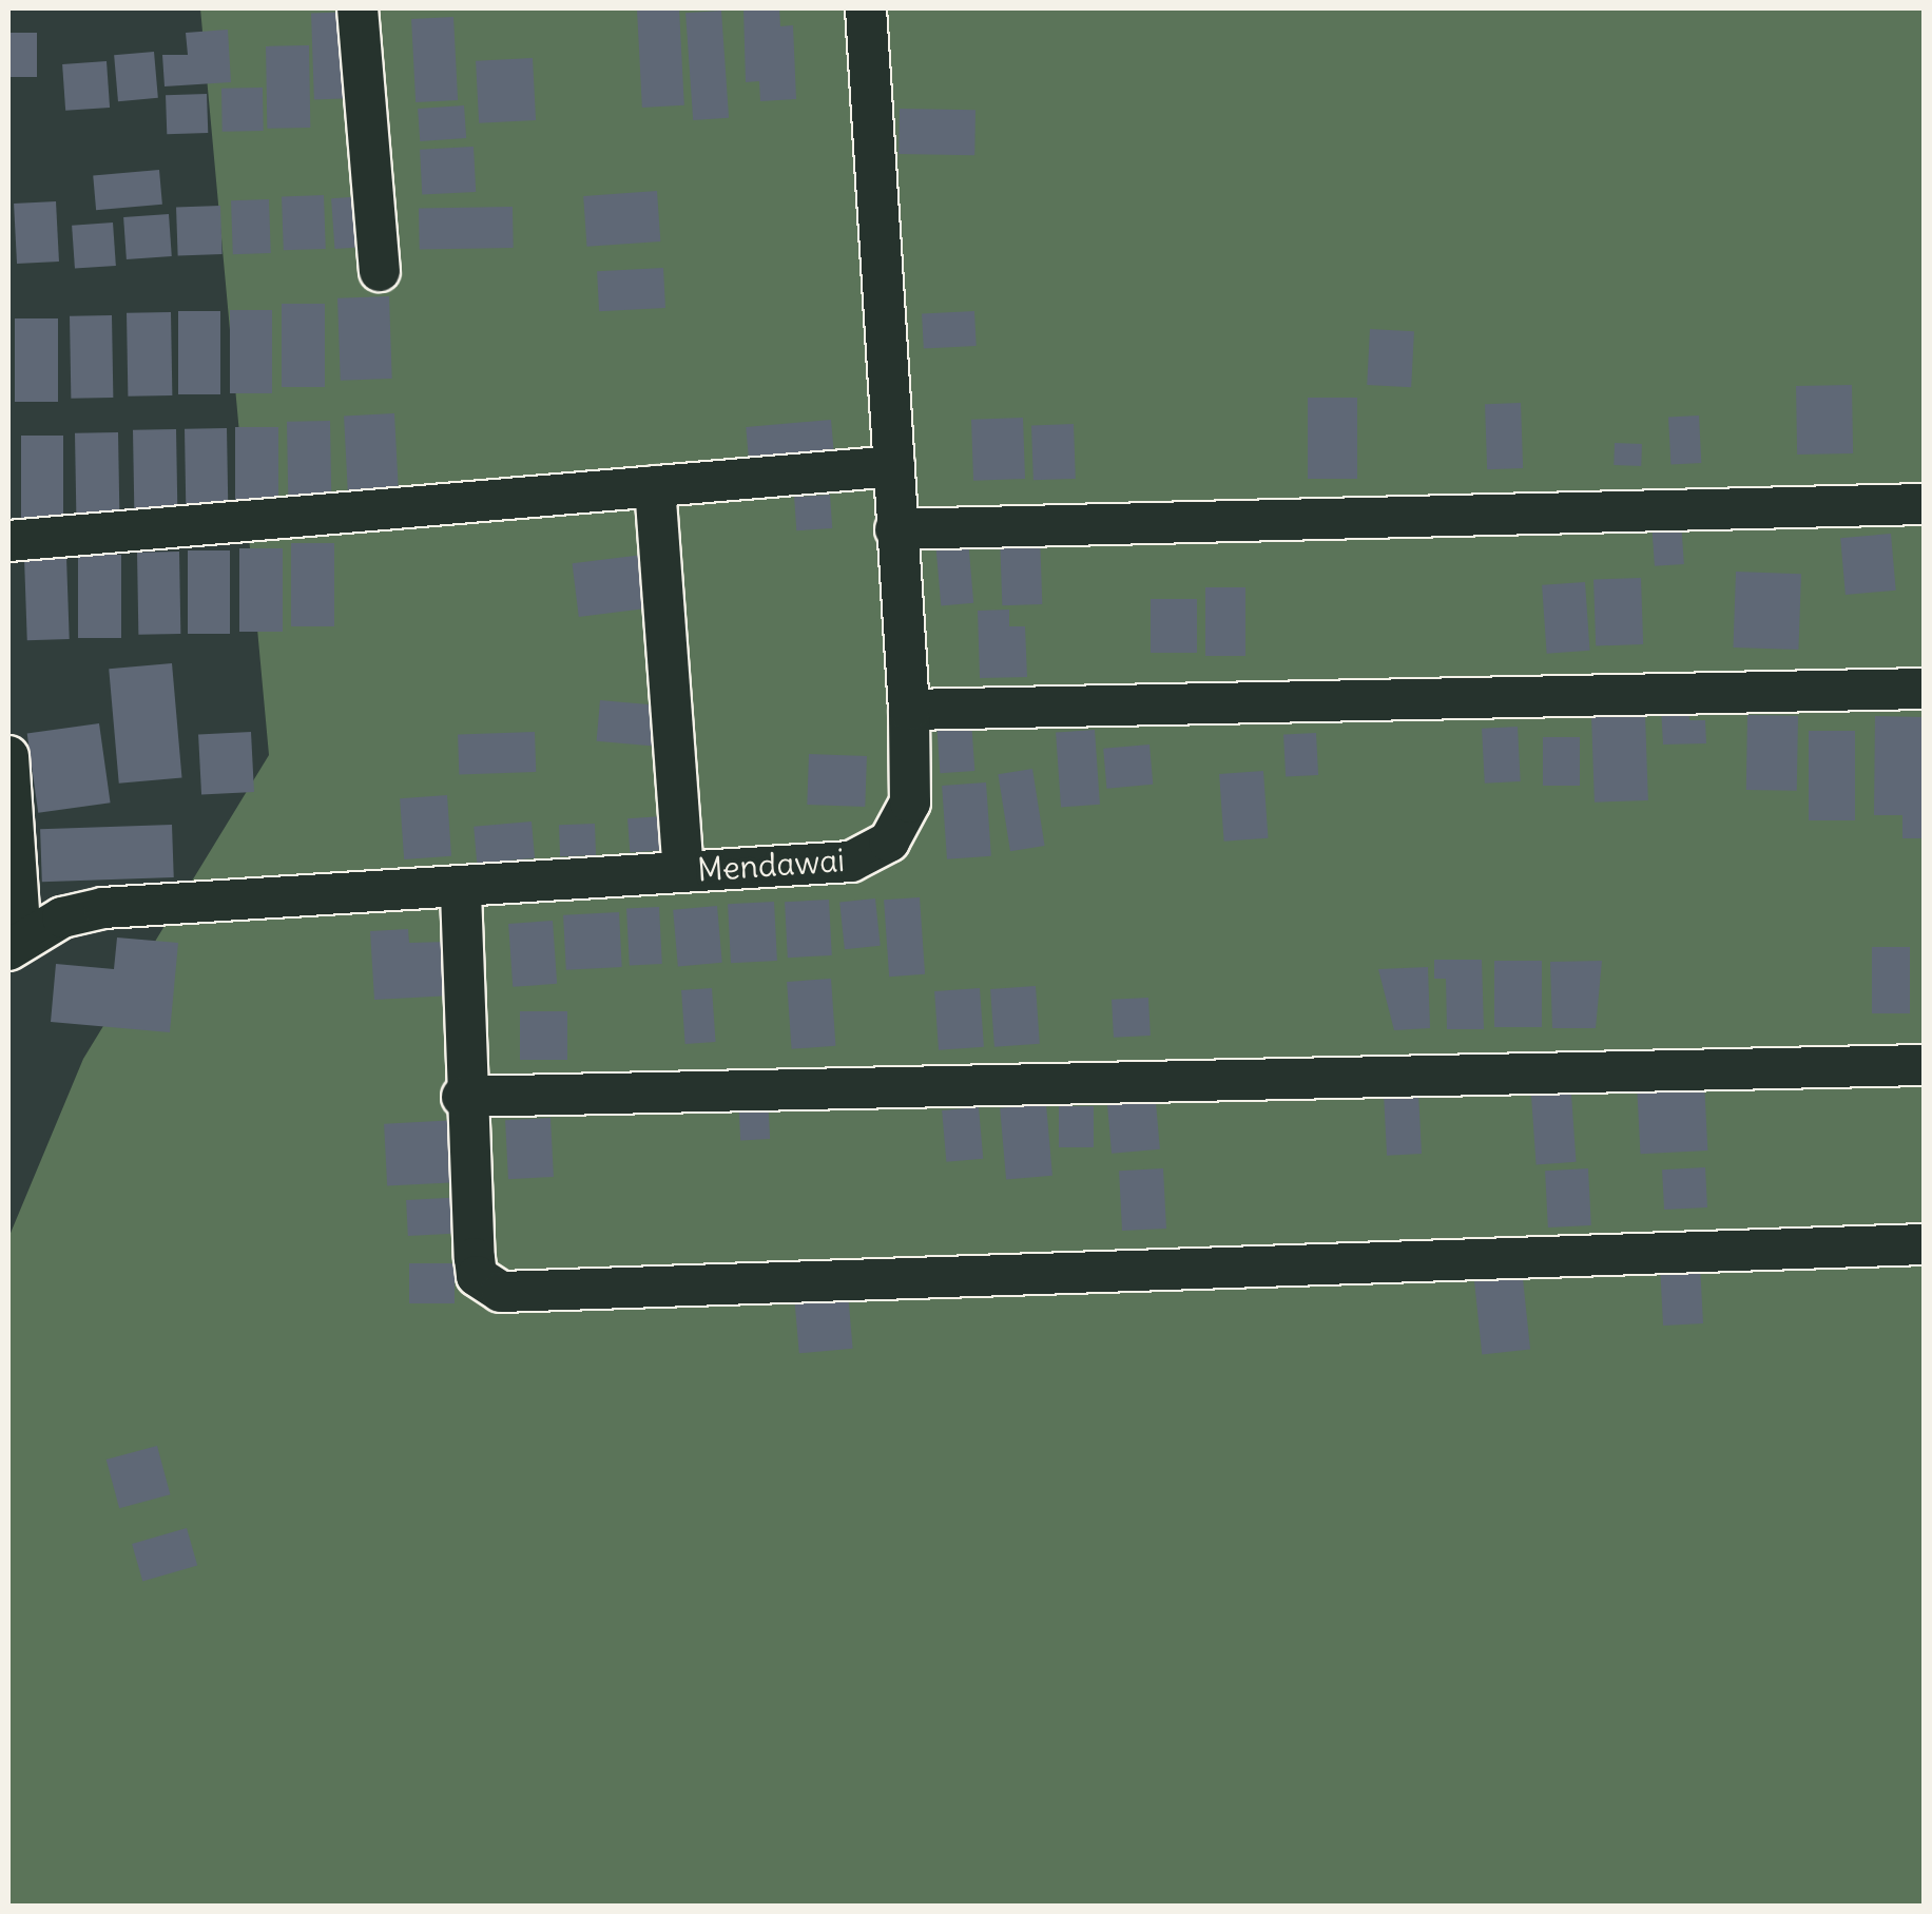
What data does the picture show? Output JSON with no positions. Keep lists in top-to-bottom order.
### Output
{
  "streets": {
    "street": ["Mendawai"]
  }
}
